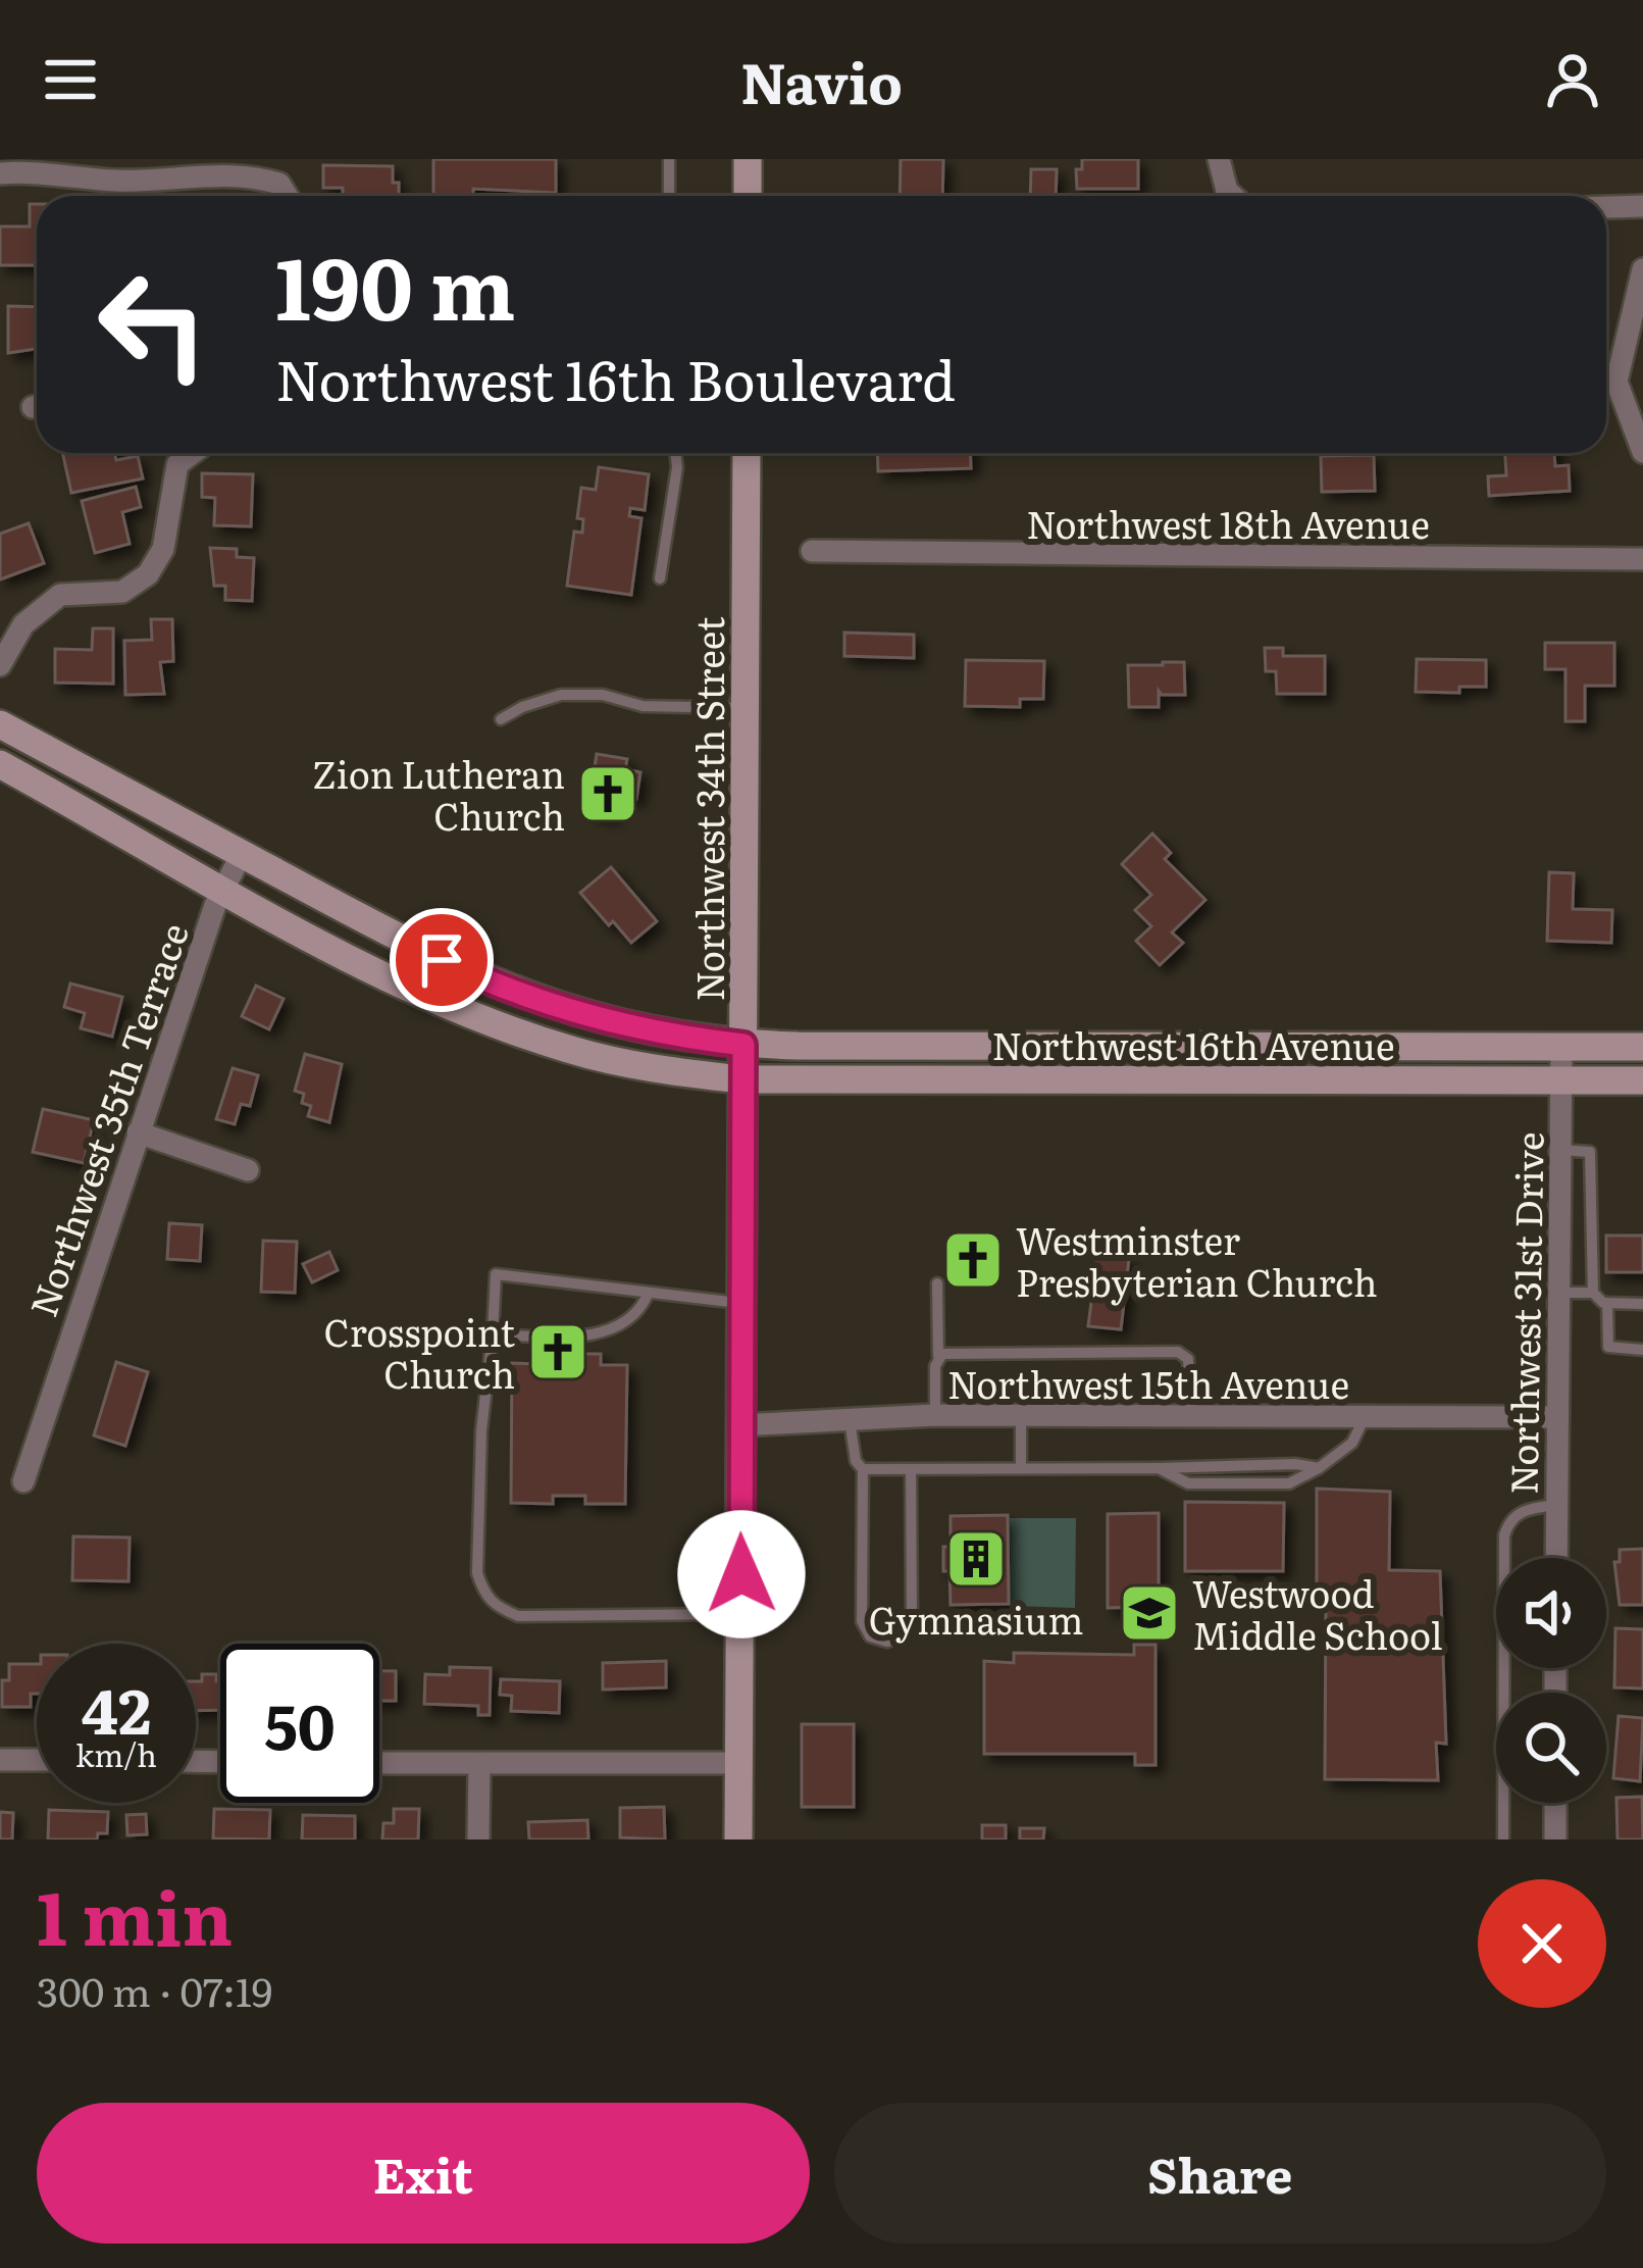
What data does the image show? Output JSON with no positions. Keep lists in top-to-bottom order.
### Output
{
  "streets": {
    "main road": ["Northwest 34th Street", "Northwest 16th Avenue"],
    "street": [
      "Northwest 18th Avenue",
      "Northwest 35th Terrace",
      "Northwest 31st Drive",
      "Northwest 15th Avenue"
    ]
  },
  "crossings": [
    ["Northwest 34th Street", "Northwest 16th Avenue"],
    ["Northwest 34th Street", "Northwest 15th Avenue"],
    ["Northwest 16th Avenue", "Northwest 35th Terrace"],
    ["Northwest 16th Avenue", "Northwest 31st Drive"],
    ["Northwest 31st Drive", "Northwest 15th Avenue"]
  ],
  "places": {
    "church": ["Zion Lutheran Church", "Westminster Presbyterian Church", "Crosspoint Church"],
    "building": ["Gymnasium"],
    "school or university": ["Westwood Middle School"]
  },
  "page": {
    "header": "Navio",
    "turn": ["190 m", "Northwest 16th Boulevard"],
    "speed": "42 km/h",
    "limit": "50",
    "heading": ["1 min", "300 m · 07:19"],
    "buttons": ["Exit", "Share"]
  }
}
